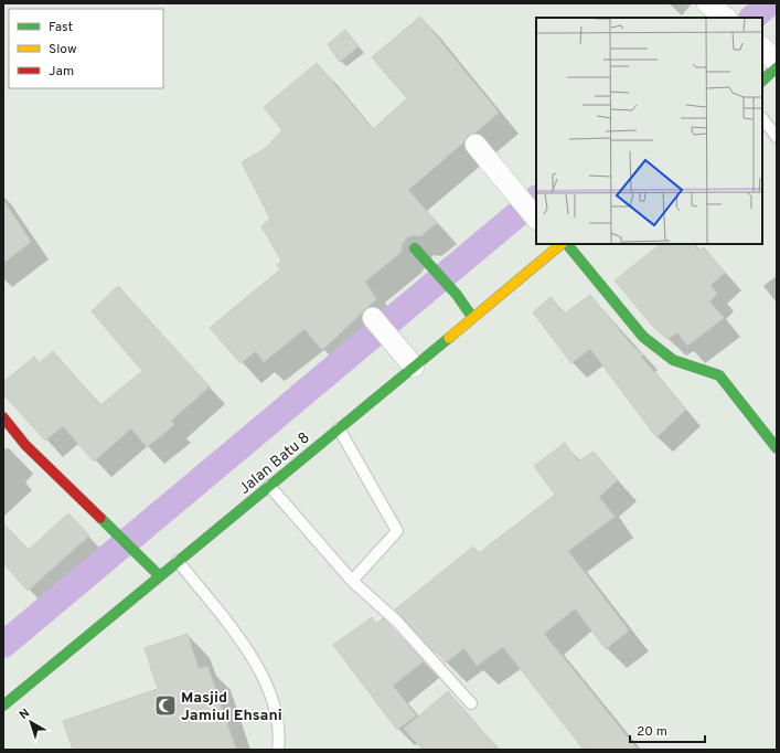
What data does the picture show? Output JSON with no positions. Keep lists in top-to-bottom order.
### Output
{
  "streets": {
    "street": ["Jalan Batu 8"]
  },
  "places": {
    "mosque": ["Masjid Jamiul Ehsani"]
  },
  "legend": ["Fast", "Slow", "Jam"],
  "scale_bar": "20 m",
  "north": "top left"
}
